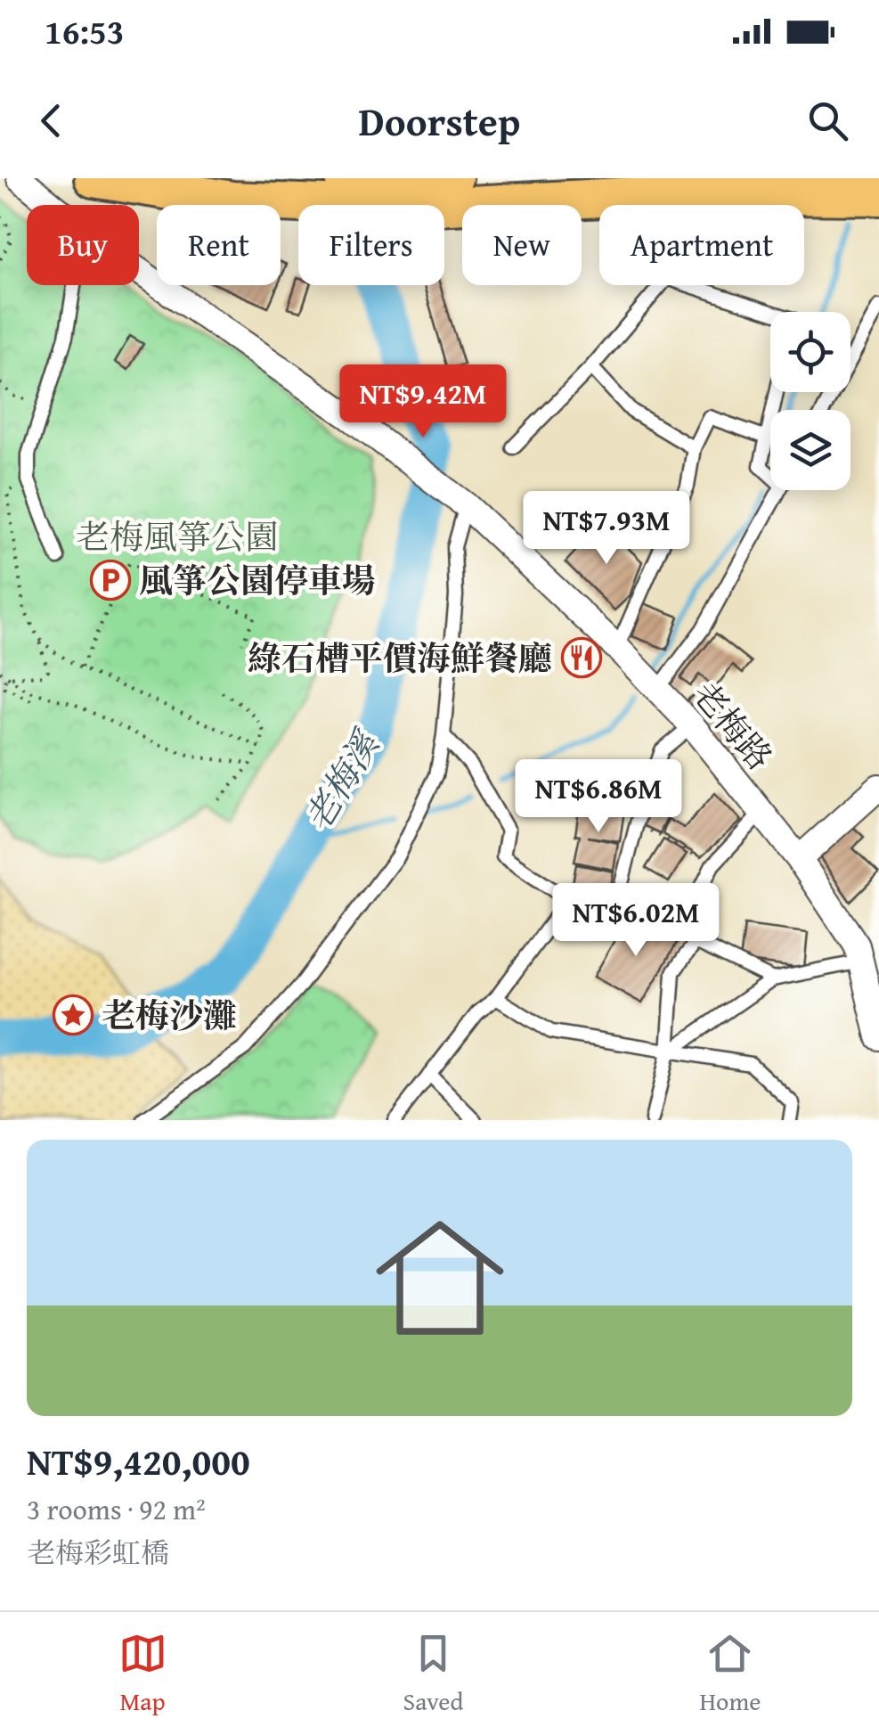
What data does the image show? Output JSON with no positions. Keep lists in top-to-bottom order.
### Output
{
  "streets": {
    "street": ["老梅路"]
  },
  "water": ["老梅溪"],
  "parks": ["老梅風箏公園"],
  "places": {
    "parking": ["風箏公園停車場"],
    "restaurant": ["綠石槽平價海鮮餐廳"],
    "place": ["老梅沙灘"]
  },
  "page": {
    "status": "16:53",
    "header": "Doorstep",
    "chip": [
      "Buy",
      "Rent",
      "Filters",
      "New",
      "Apartment"
    ],
    "price": [
      "NT$9.42M",
      "NT$7.93M",
      "NT$6.86M",
      "NT$6.02M"
    ],
    "list": [
      {
        "name": "NT$9,420,000",
        "note": "3 rooms · 92 m² · 老梅彩虹橋"
      }
    ],
    "tabs": ["Map", "Saved", "Home"]
  }
}
